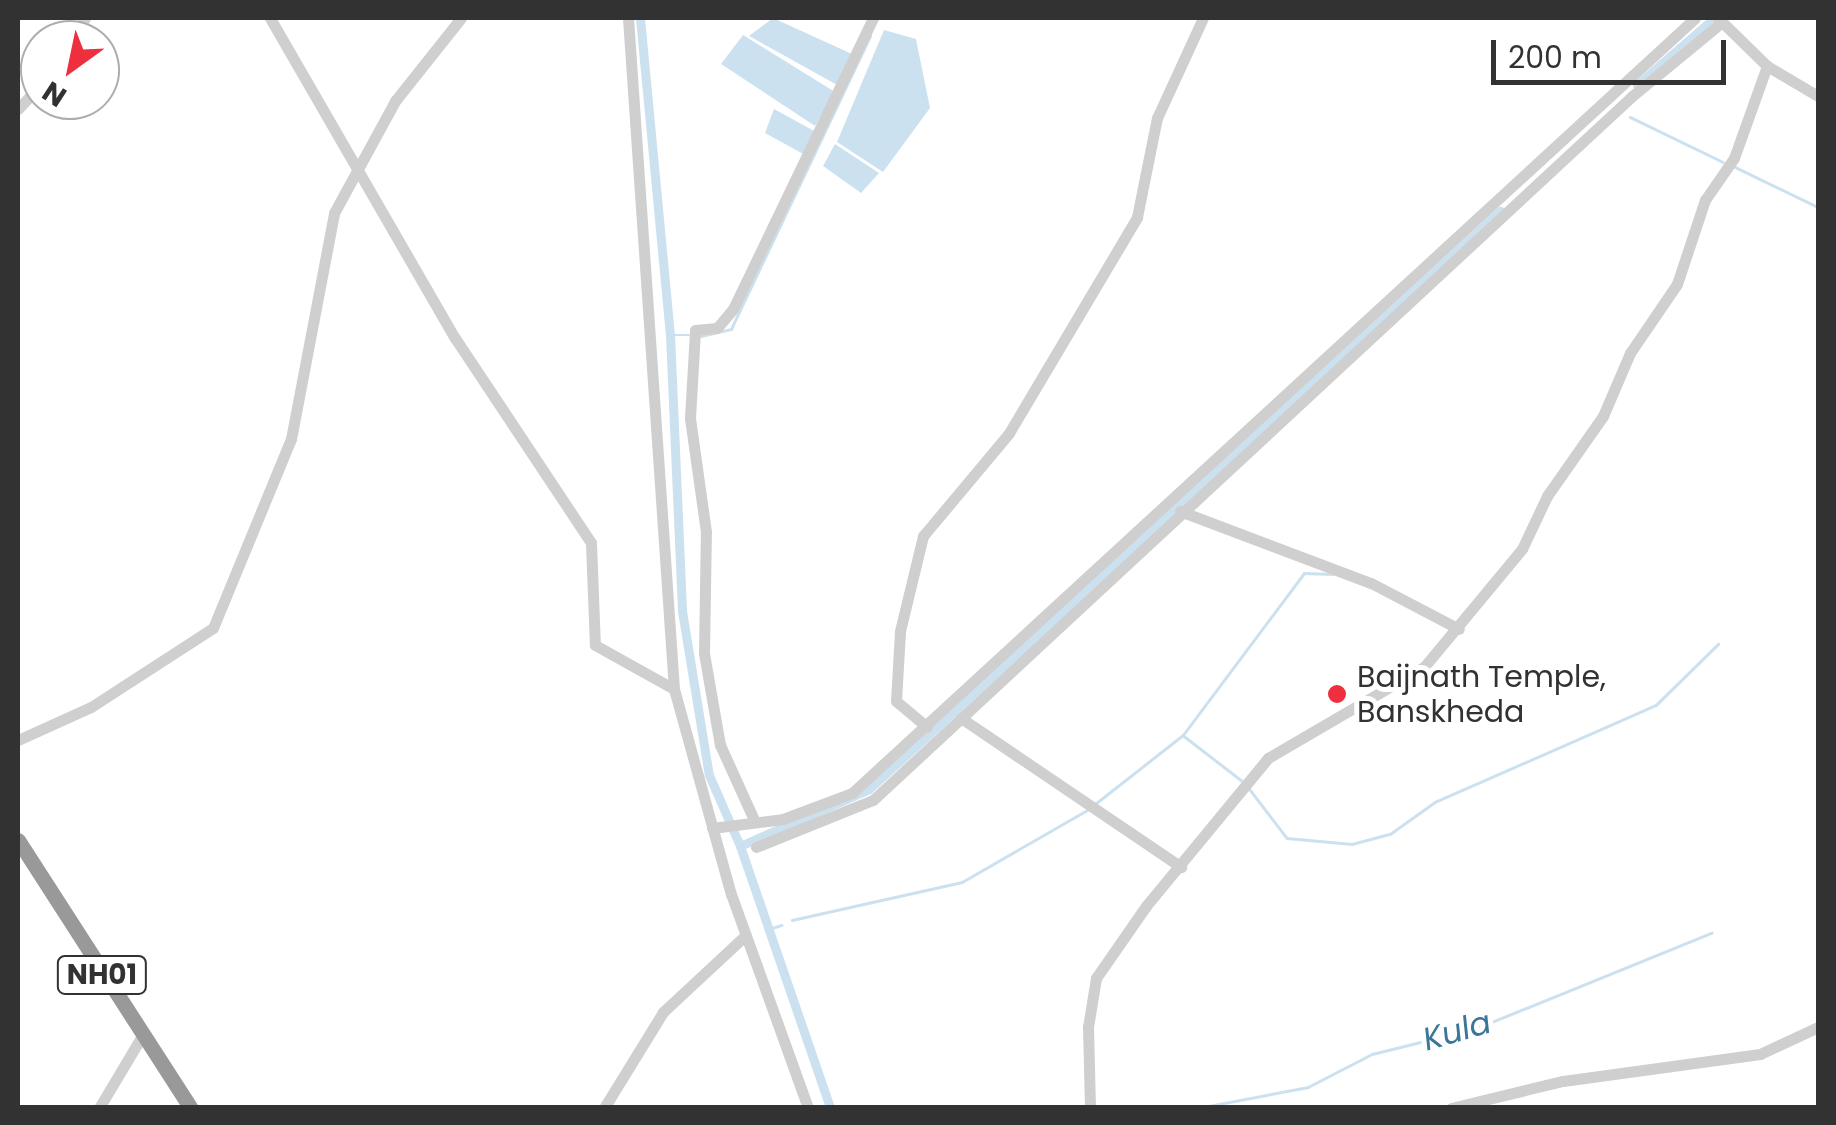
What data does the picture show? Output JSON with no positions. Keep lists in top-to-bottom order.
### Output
{
  "streets": {
    "highway": ["NH01"]
  },
  "water": ["Kula"],
  "places": ["Baijnath Temple, Banskheda"],
  "scale_bar": "200 m",
  "north": "bottom left"
}
